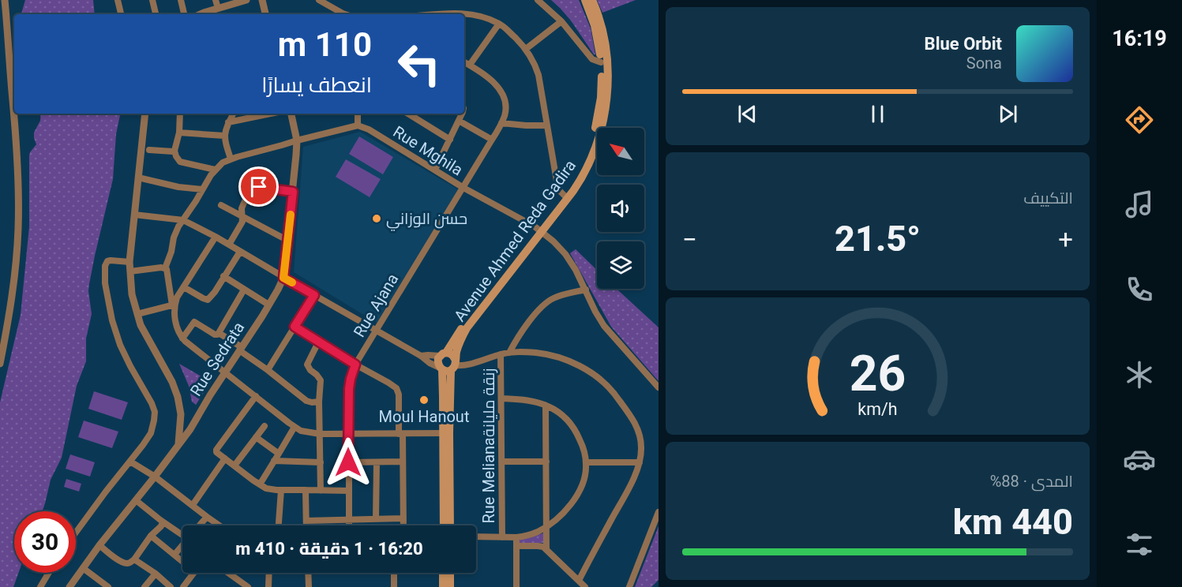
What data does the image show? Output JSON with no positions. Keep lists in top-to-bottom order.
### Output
{
  "streets": {
    "main road": ["Avenue Ahmed Reda Gadira"],
    "street": [
      "Rue Mghila",
      "Rue Ajana",
      "Rue Sedrata",
      "Rue Melianaزنقة مليانة"
    ]
  },
  "crossings": [
    ["Rue Mghila", "Avenue Ahmed Reda Gadira"],
    ["Rue Mghila", "Rue Ajana"]
  ],
  "places": ["حسن الوزاني", "Moul Hanout"],
  "north": "top left",
  "page": {
    "tabs": "16:19",
    "turn": ["110 m", "انعطف يسارًا"],
    "song": ["Blue Orbit", "Sona"],
    "tile": [
      "التكييف",
      ["المدى · 88%", "440 km"]
    ],
    "heat": ["−", "21.5°", "+"],
    "limit": "30",
    "trip": "16:20 · 1 دقيقة · 410 m",
    "gauge": ["26", "km/h"]
  }
}
